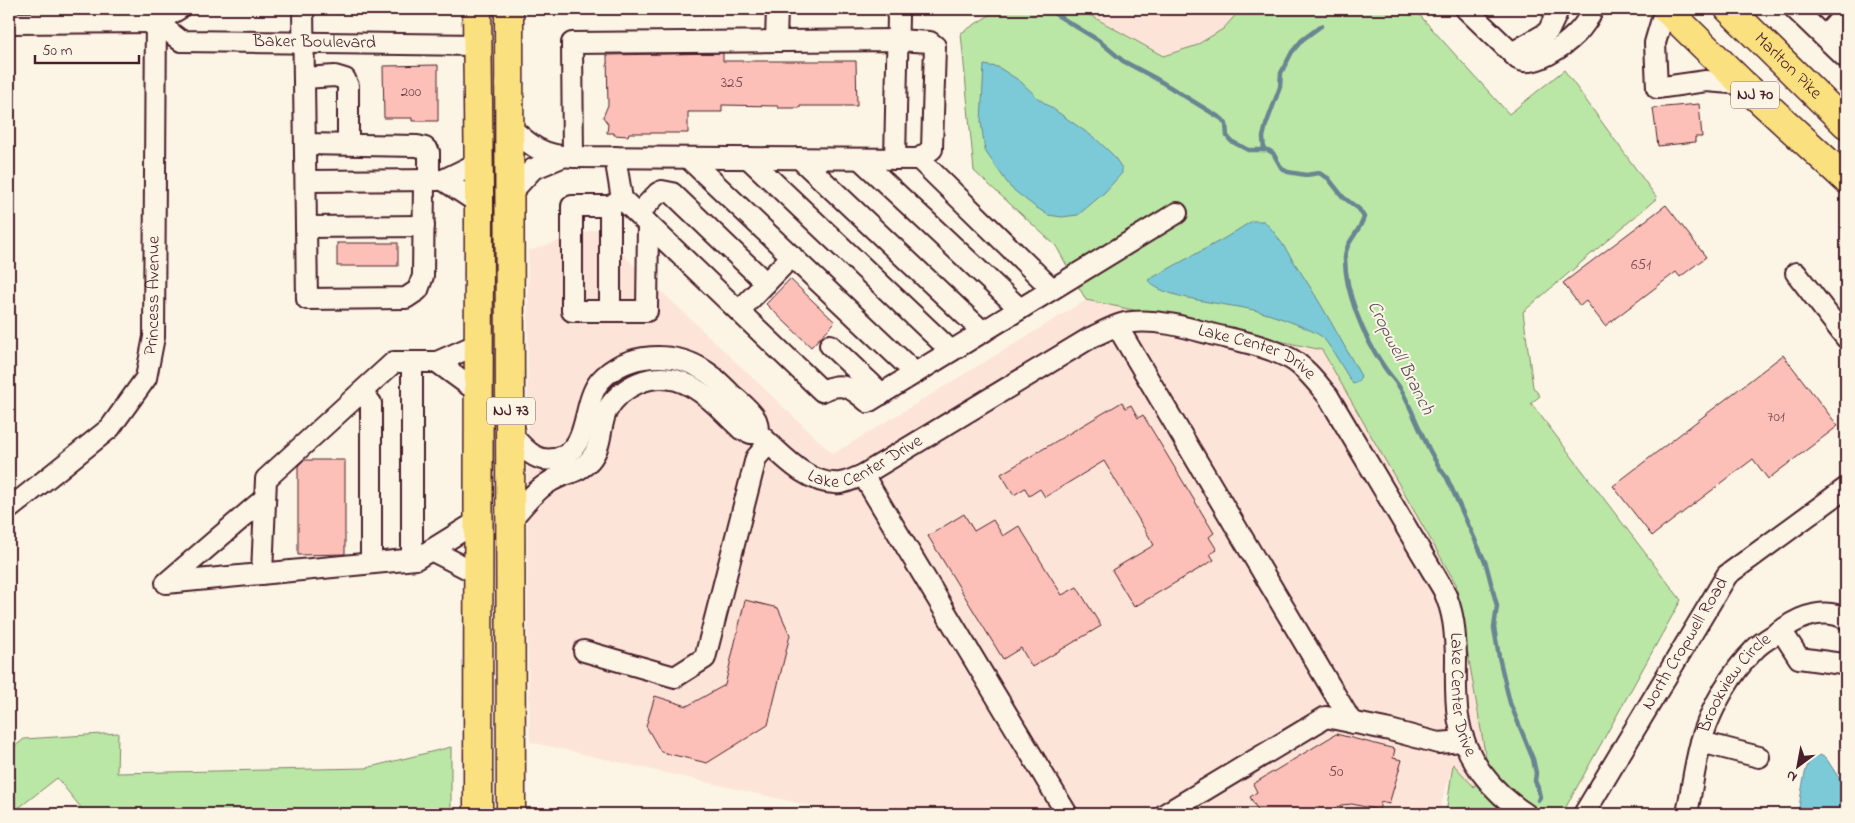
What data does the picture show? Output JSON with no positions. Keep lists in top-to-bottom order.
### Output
{
  "streets": {
    "highway": ["Marlton Pike", "NJ 70", "NJ 73"],
    "street": [
      "Baker Boulevard",
      "Princess Avenue",
      "Lake Center Drive",
      "North Cropwell Road",
      "Brookview Circle"
    ]
  },
  "crossings": [
    ["Baker Boulevard", "Princess Avenue"],
    ["Baker Boulevard", "NJ 73"],
    ["Lake Center Drive", "NJ 73"]
  ],
  "water": ["Cropwell Branch"],
  "house_numbers": [
    "325",
    "200",
    "651",
    "701",
    "50"
  ],
  "scale_bar": "50 m",
  "north": "bottom left"
}
